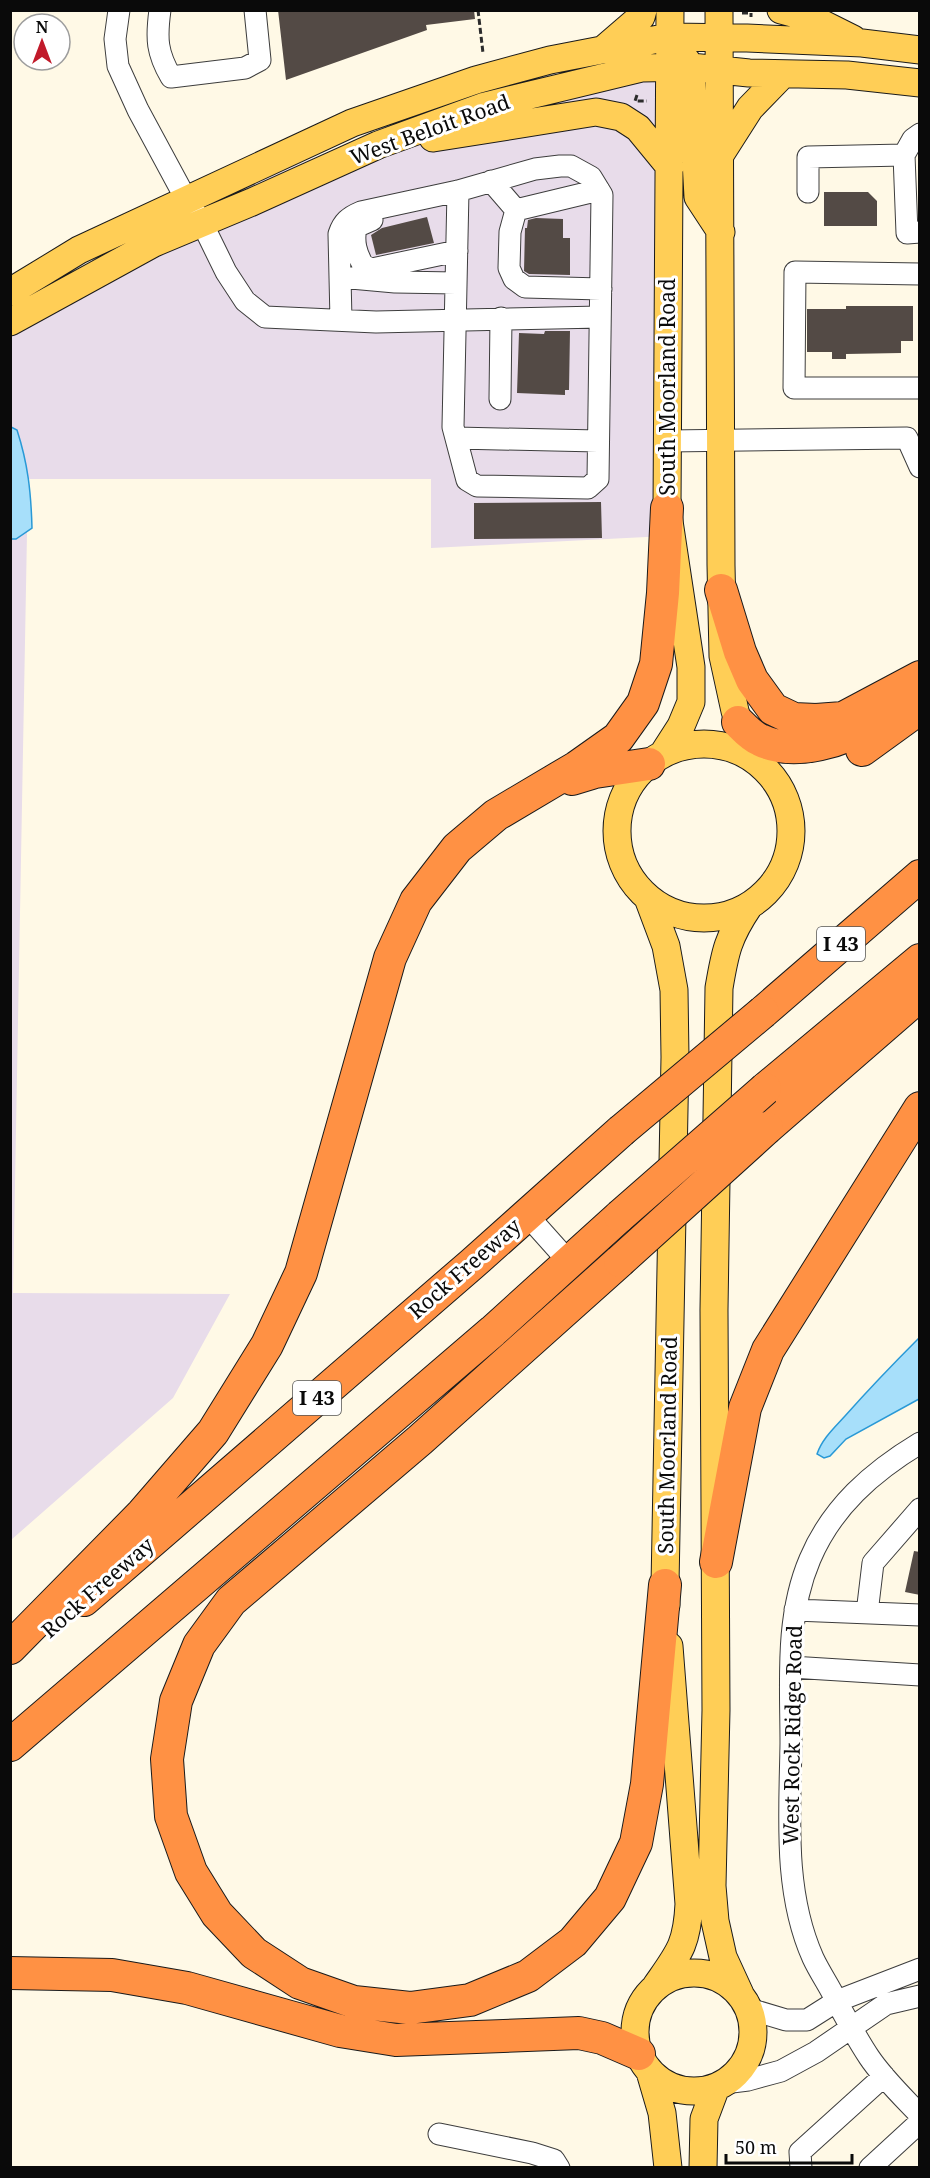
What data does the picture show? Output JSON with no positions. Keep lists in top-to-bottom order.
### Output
{
  "streets": {
    "highway": ["I 43", "Rock Freeway"],
    "main road": ["West Beloit Road", "South Moorland Road"],
    "street": ["West Rock Ridge Road"]
  },
  "crossings": [
    ["West Beloit Road", "South Moorland Road"]
  ],
  "scale_bar": "50 m",
  "north": "top"
}
